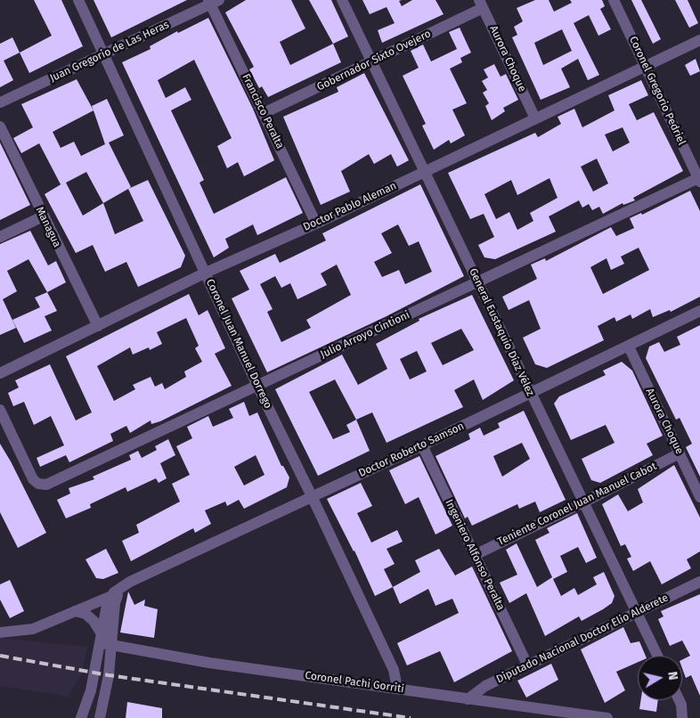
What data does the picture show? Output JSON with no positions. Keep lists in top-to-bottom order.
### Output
{
  "streets": {
    "street": [
      "Juan Gregorio de Las Heras",
      "Aurora Choque",
      "Gobernador Sixto Ovejero",
      "Coronel Gregorio Pedriel",
      "Francisco Peralta",
      "Doctor Pablo Aleman",
      "Managua",
      "General Eustaquio Díaz Vélez",
      "Julio Arroyo Cintioni",
      "Coronel Juan Manuel Dorrego",
      "Doctor Roberto Samson",
      "Teniente Coronel Juan Manuel Cabot",
      "Ingeniero Alfonso Peralta",
      "Diputado Nacional Doctor Elio Alderete",
      "Coronel Pachi Gorriti"
    ]
  },
  "crossings": [
    ["Juan Gregorio de Las Heras", "Francisco Peralta"],
    ["Juan Gregorio de Las Heras", "Coronel Juan Manuel Dorrego"],
    ["Aurora Choque", "Gobernador Sixto Ovejero"],
    ["Aurora Choque", "Doctor Pablo Aleman"],
    ["Aurora Choque", "Doctor Roberto Samson"],
    ["Aurora Choque", "Teniente Coronel Juan Manuel Cabot"],
    ["Gobernador Sixto Ovejero", "Francisco Peralta"],
    ["Gobernador Sixto Ovejero", "General Eustaquio Díaz Vélez"],
    ["Coronel Gregorio Pedriel", "Doctor Pablo Aleman"],
    ["Coronel Gregorio Pedriel", "Julio Arroyo Cintioni"],
    ["Francisco Peralta", "Doctor Pablo Aleman"],
    ["Doctor Pablo Aleman", "Managua"],
    ["Doctor Pablo Aleman", "General Eustaquio Díaz Vélez"],
    ["Doctor Pablo Aleman", "Coronel Juan Manuel Dorrego"],
    ["General Eustaquio Díaz Vélez", "Julio Arroyo Cintioni"],
    ["General Eustaquio Díaz Vélez", "Doctor Roberto Samson"],
    ["General Eustaquio Díaz Vélez", "Teniente Coronel Juan Manuel Cabot"],
    ["General Eustaquio Díaz Vélez", "Diputado Nacional Doctor Elio Alderete"],
    ["Julio Arroyo Cintioni", "Coronel Juan Manuel Dorrego"],
    ["Coronel Juan Manuel Dorrego", "Doctor Roberto Samson"],
    ["Coronel Juan Manuel Dorrego", "Coronel Pachi Gorriti"],
    ["Doctor Roberto Samson", "Ingeniero Alfonso Peralta"],
    ["Teniente Coronel Juan Manuel Cabot", "Ingeniero Alfonso Peralta"],
    ["Ingeniero Alfonso Peralta", "Diputado Nacional Doctor Elio Alderete"],
    ["Diputado Nacional Doctor Elio Alderete", "Coronel Pachi Gorriti"]
  ],
  "north": "right"
}
